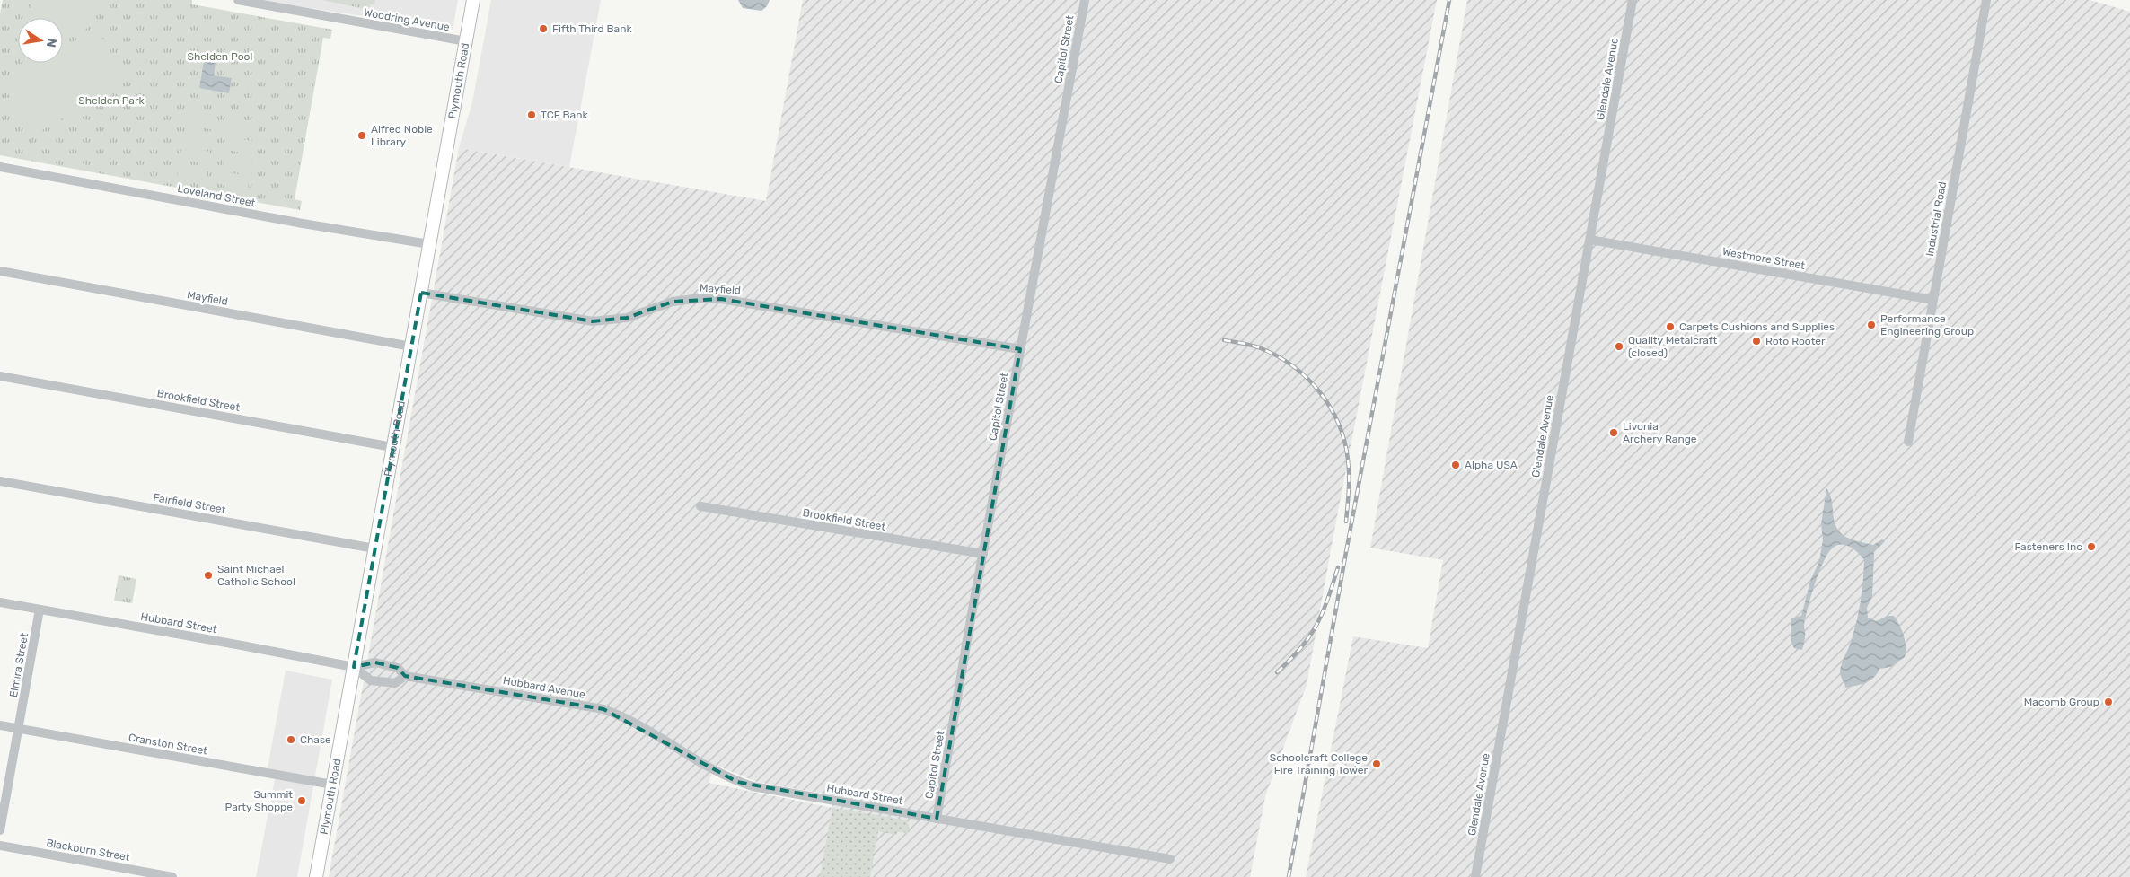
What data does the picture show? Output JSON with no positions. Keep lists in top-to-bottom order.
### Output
{
  "streets": {
    "main road": ["Plymouth Road"],
    "street": [
      "Woodring Avenue",
      "Capitol Street",
      "Glendale Avenue",
      "Loveland Street",
      "Industrial Road",
      "Westmore Street",
      "Mayfield",
      "Brookfield Street",
      "Fairfield Street",
      "Hubbard Street",
      "Elmira Street",
      "Hubbard Avenue",
      "Cranston Street",
      "Blackburn Street"
    ]
  },
  "crossings": [
    ["Woodring Avenue", "Plymouth Road"],
    ["Capitol Street", "Mayfield"],
    ["Capitol Street", "Brookfield Street"],
    ["Capitol Street", "Hubbard Street"],
    ["Glendale Avenue", "Westmore Street"],
    ["Plymouth Road", "Loveland Street"],
    ["Plymouth Road", "Mayfield"],
    ["Plymouth Road", "Brookfield Street"],
    ["Plymouth Road", "Fairfield Street"],
    ["Plymouth Road", "Hubbard Street"],
    ["Plymouth Road", "Hubbard Avenue"],
    ["Plymouth Road", "Cranston Street"],
    ["Industrial Road", "Westmore Street"],
    ["Hubbard Street", "Elmira Street"],
    ["Hubbard Street", "Hubbard Avenue"],
    ["Elmira Street", "Cranston Street"]
  ],
  "parks": ["Shelden Pool", "Shelden Park"],
  "places": [
    "Fifth Third Bank",
    "TCF Bank",
    "Alfred Noble Library",
    "Performance Engineering Group",
    "Carpets Cushions and Supplies",
    "Roto Rooter",
    "Quality Metalcraft (closed)",
    "Livonia Archery Range",
    "Alpha USA",
    "Fasteners Inc",
    "Saint Michael Catholic School",
    "Macomb Group",
    "Chase",
    "Schoolcraft College Fire Training Tower",
    "Summit Party Shoppe"
  ],
  "north": "right"
}
